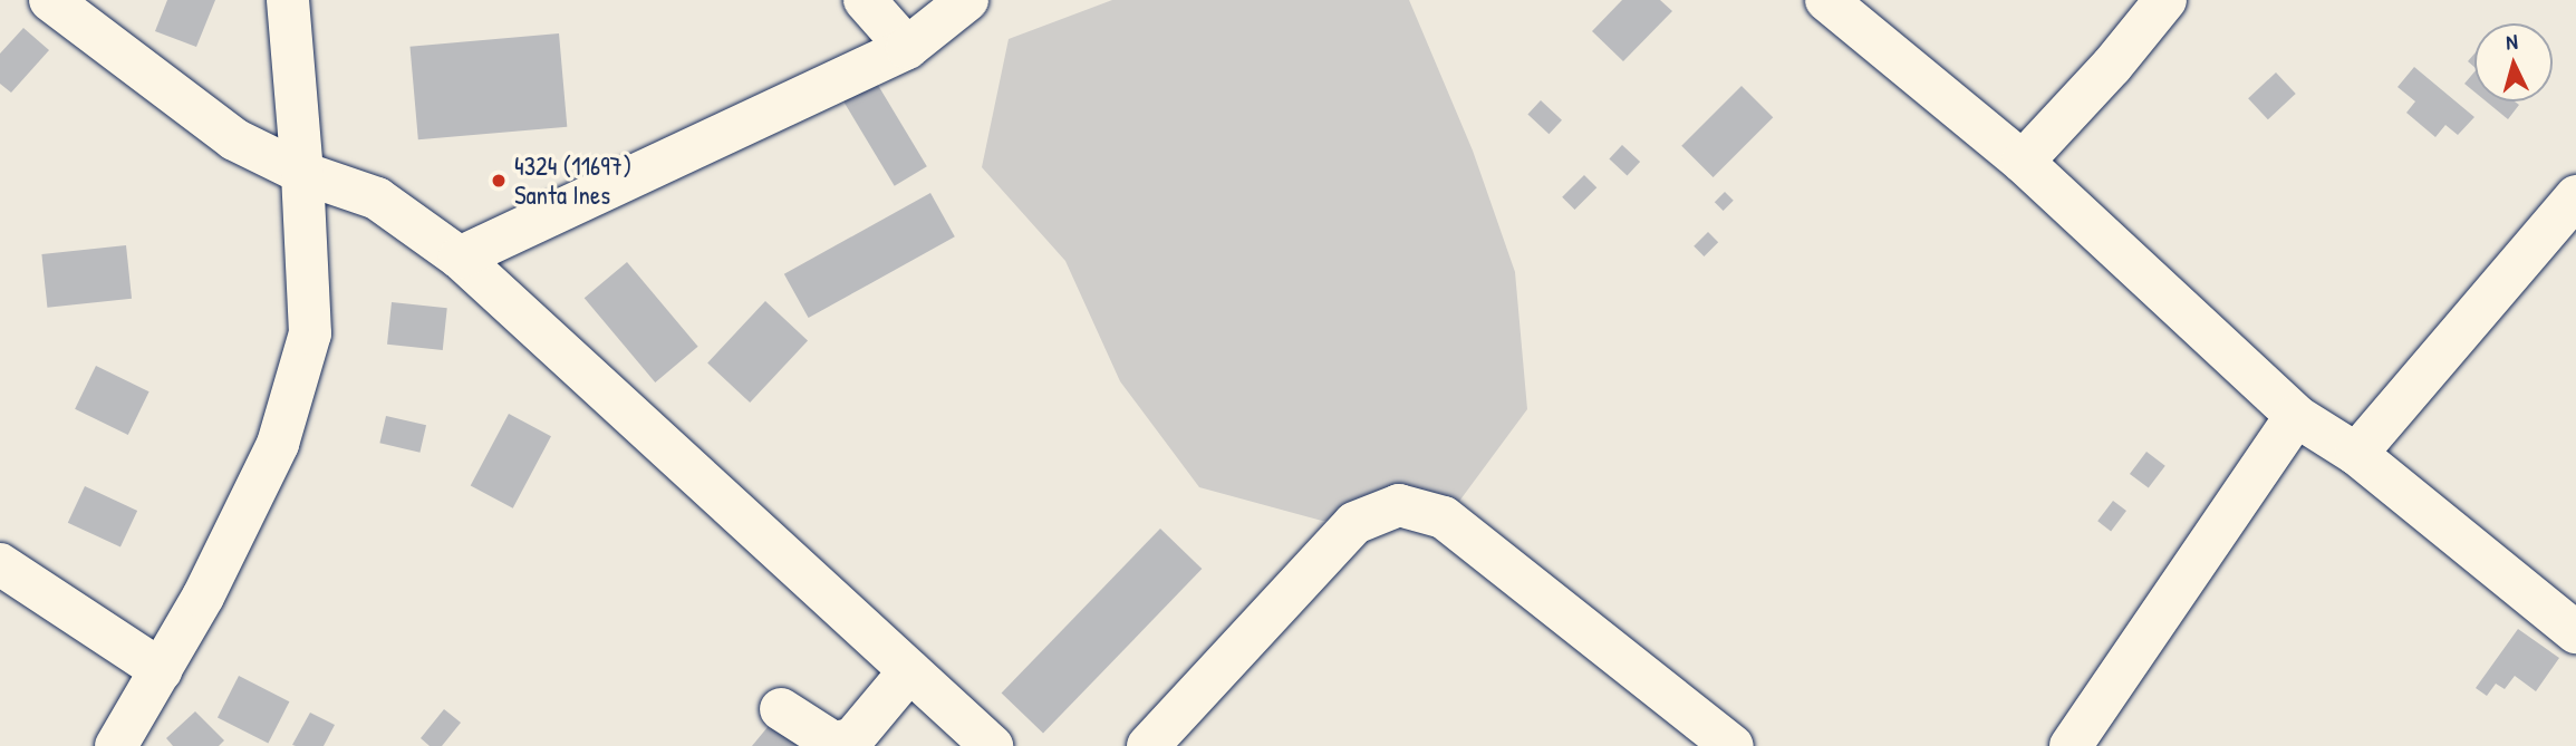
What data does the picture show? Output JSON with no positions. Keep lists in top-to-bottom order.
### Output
{
  "places": ["4324 (11697) Santa Ines"],
  "north": "top"
}
